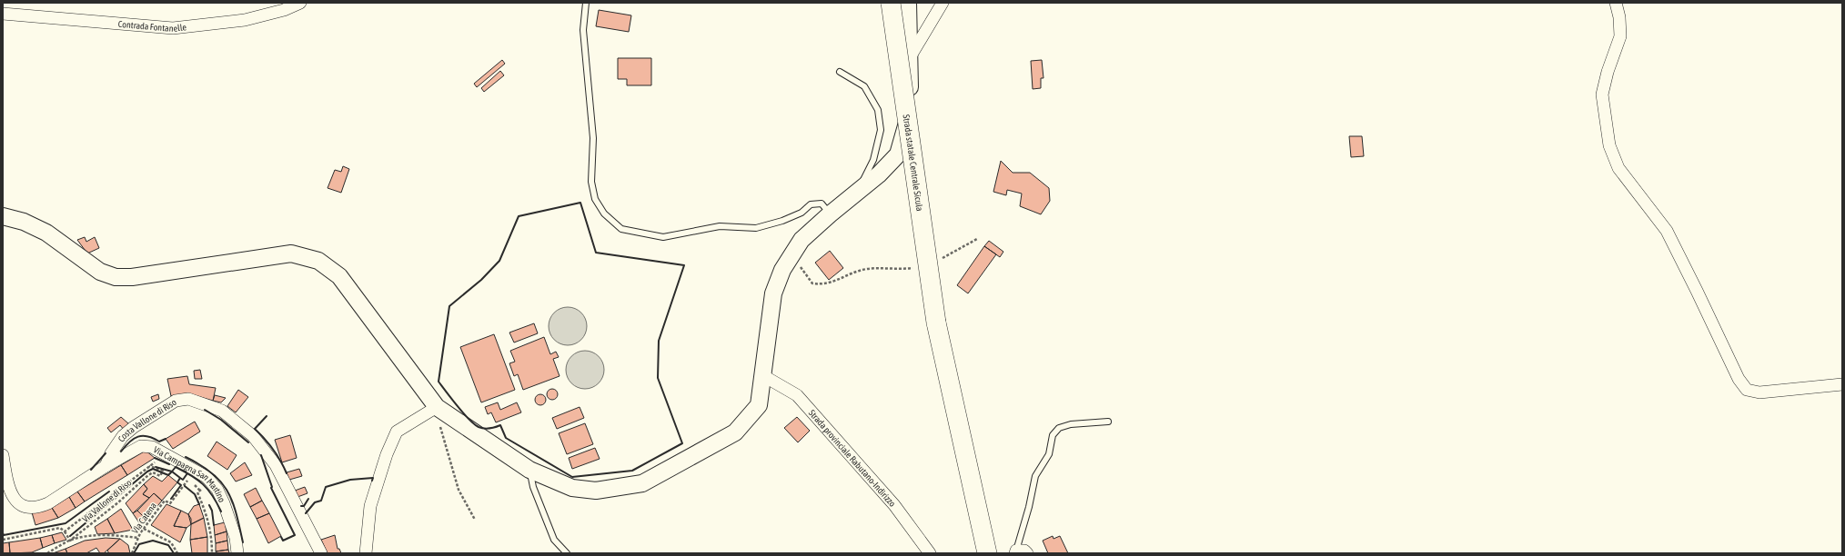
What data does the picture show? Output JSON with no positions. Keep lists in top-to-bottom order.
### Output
{
  "streets": {
    "main road": ["Strada statale Centrale Sicula"],
    "street": [
      "Contrada Fontanelle",
      "Costa Vallone di Riso",
      "Strada provinciale Rabutano-Indirizzo",
      "Via Campagna San Martino"
    ],
    "path": ["Via Vallone di Riso", "Via Catena"]
  },
  "crossings": [
    ["Costa Vallone di Riso", "Via Campagna San Martino"]
  ]
}
